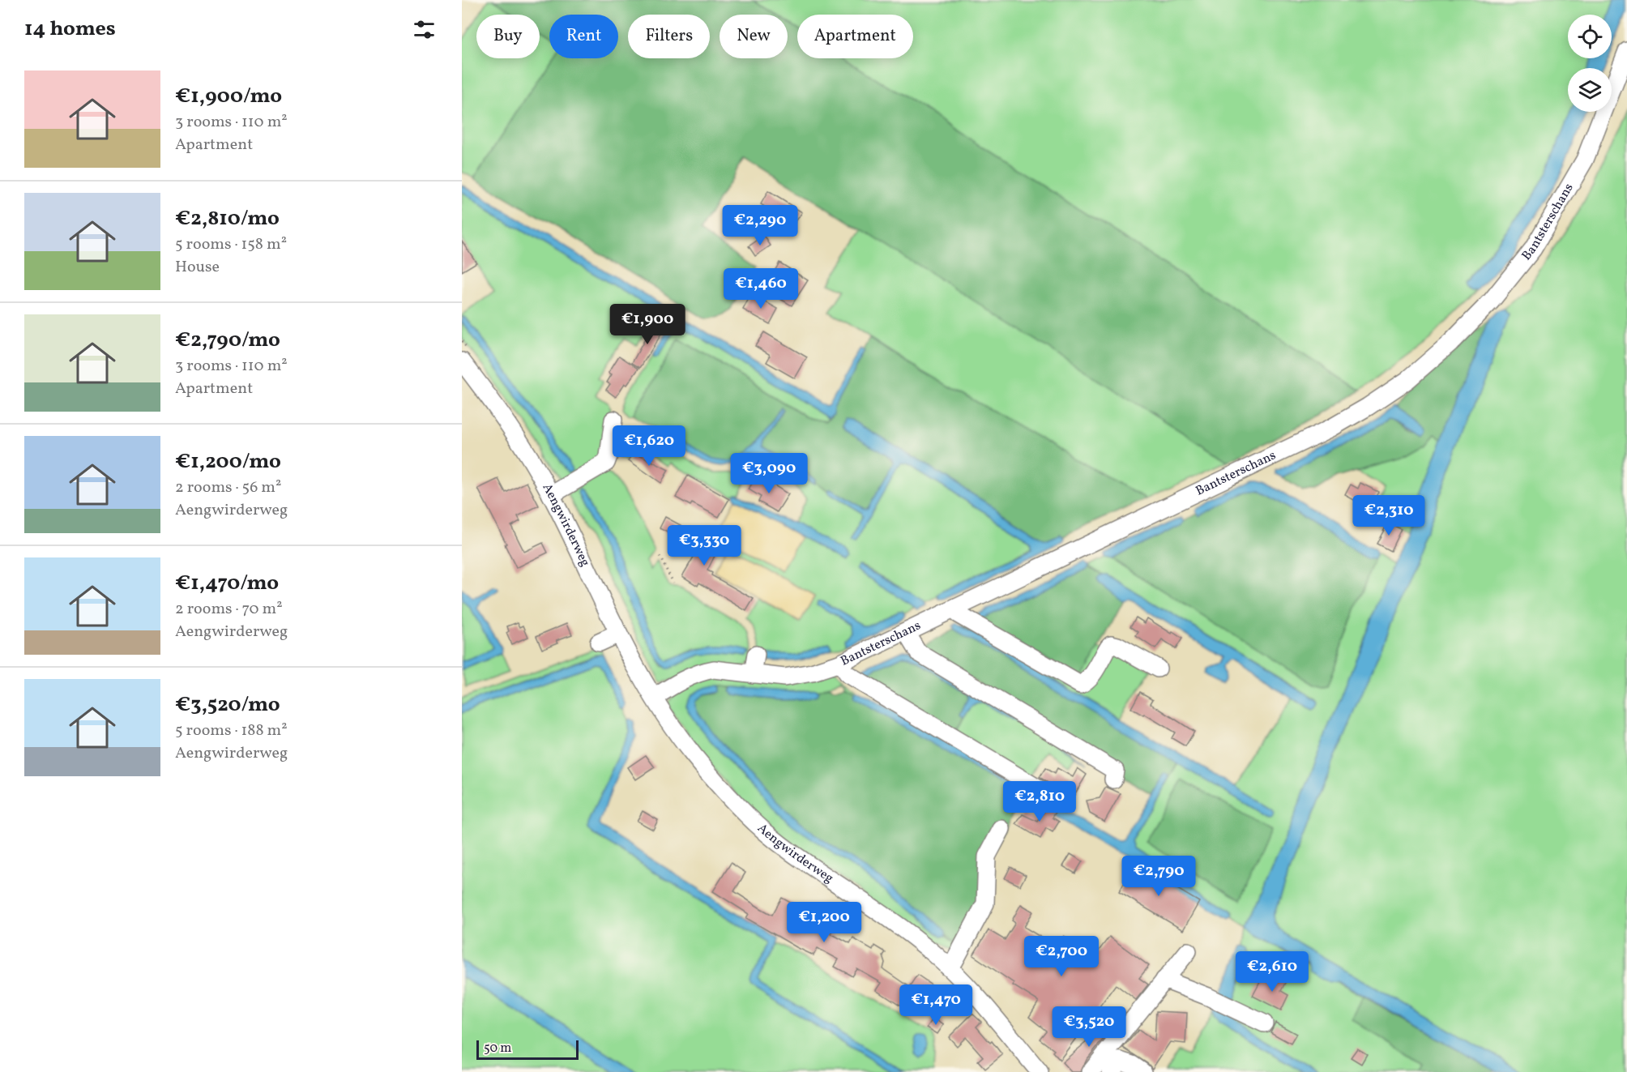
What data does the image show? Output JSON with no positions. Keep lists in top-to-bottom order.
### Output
{
  "streets": {
    "street": ["Bantsterschans", "Aengwirderweg"]
  },
  "crossings": [
    ["Bantsterschans", "Aengwirderweg"]
  ],
  "scale_bar": "50 m",
  "page": {
    "heading": "14 homes",
    "chip": [
      "Buy",
      "Rent",
      "Filters",
      "New",
      "Apartment"
    ],
    "list": [
      {
        "name": "€1,900/mo",
        "note": "3 rooms · 110 m² · Apartment"
      },
      {
        "name": "€2,810/mo",
        "note": "5 rooms · 158 m² · House"
      },
      {
        "name": "€2,790/mo",
        "note": "3 rooms · 110 m² · Apartment"
      },
      {
        "name": "€1,200/mo",
        "note": "2 rooms · 56 m² · Aengwirderweg"
      },
      {
        "name": "€1,470/mo",
        "note": "2 rooms · 70 m² · Aengwirderweg"
      },
      {
        "name": "€3,520/mo",
        "note": "5 rooms · 188 m² · Aengwirderweg"
      }
    ],
    "price": [
      "€2,290",
      "€1,460",
      "€1,900",
      "€1,620",
      "€3,090",
      "€2,310",
      "€3,330",
      "€2,810",
      "€2,790",
      "€1,200",
      "€2,700",
      "€2,610",
      "€1,470",
      "€3,520"
    ],
    "scale": "50 m"
  }
}
